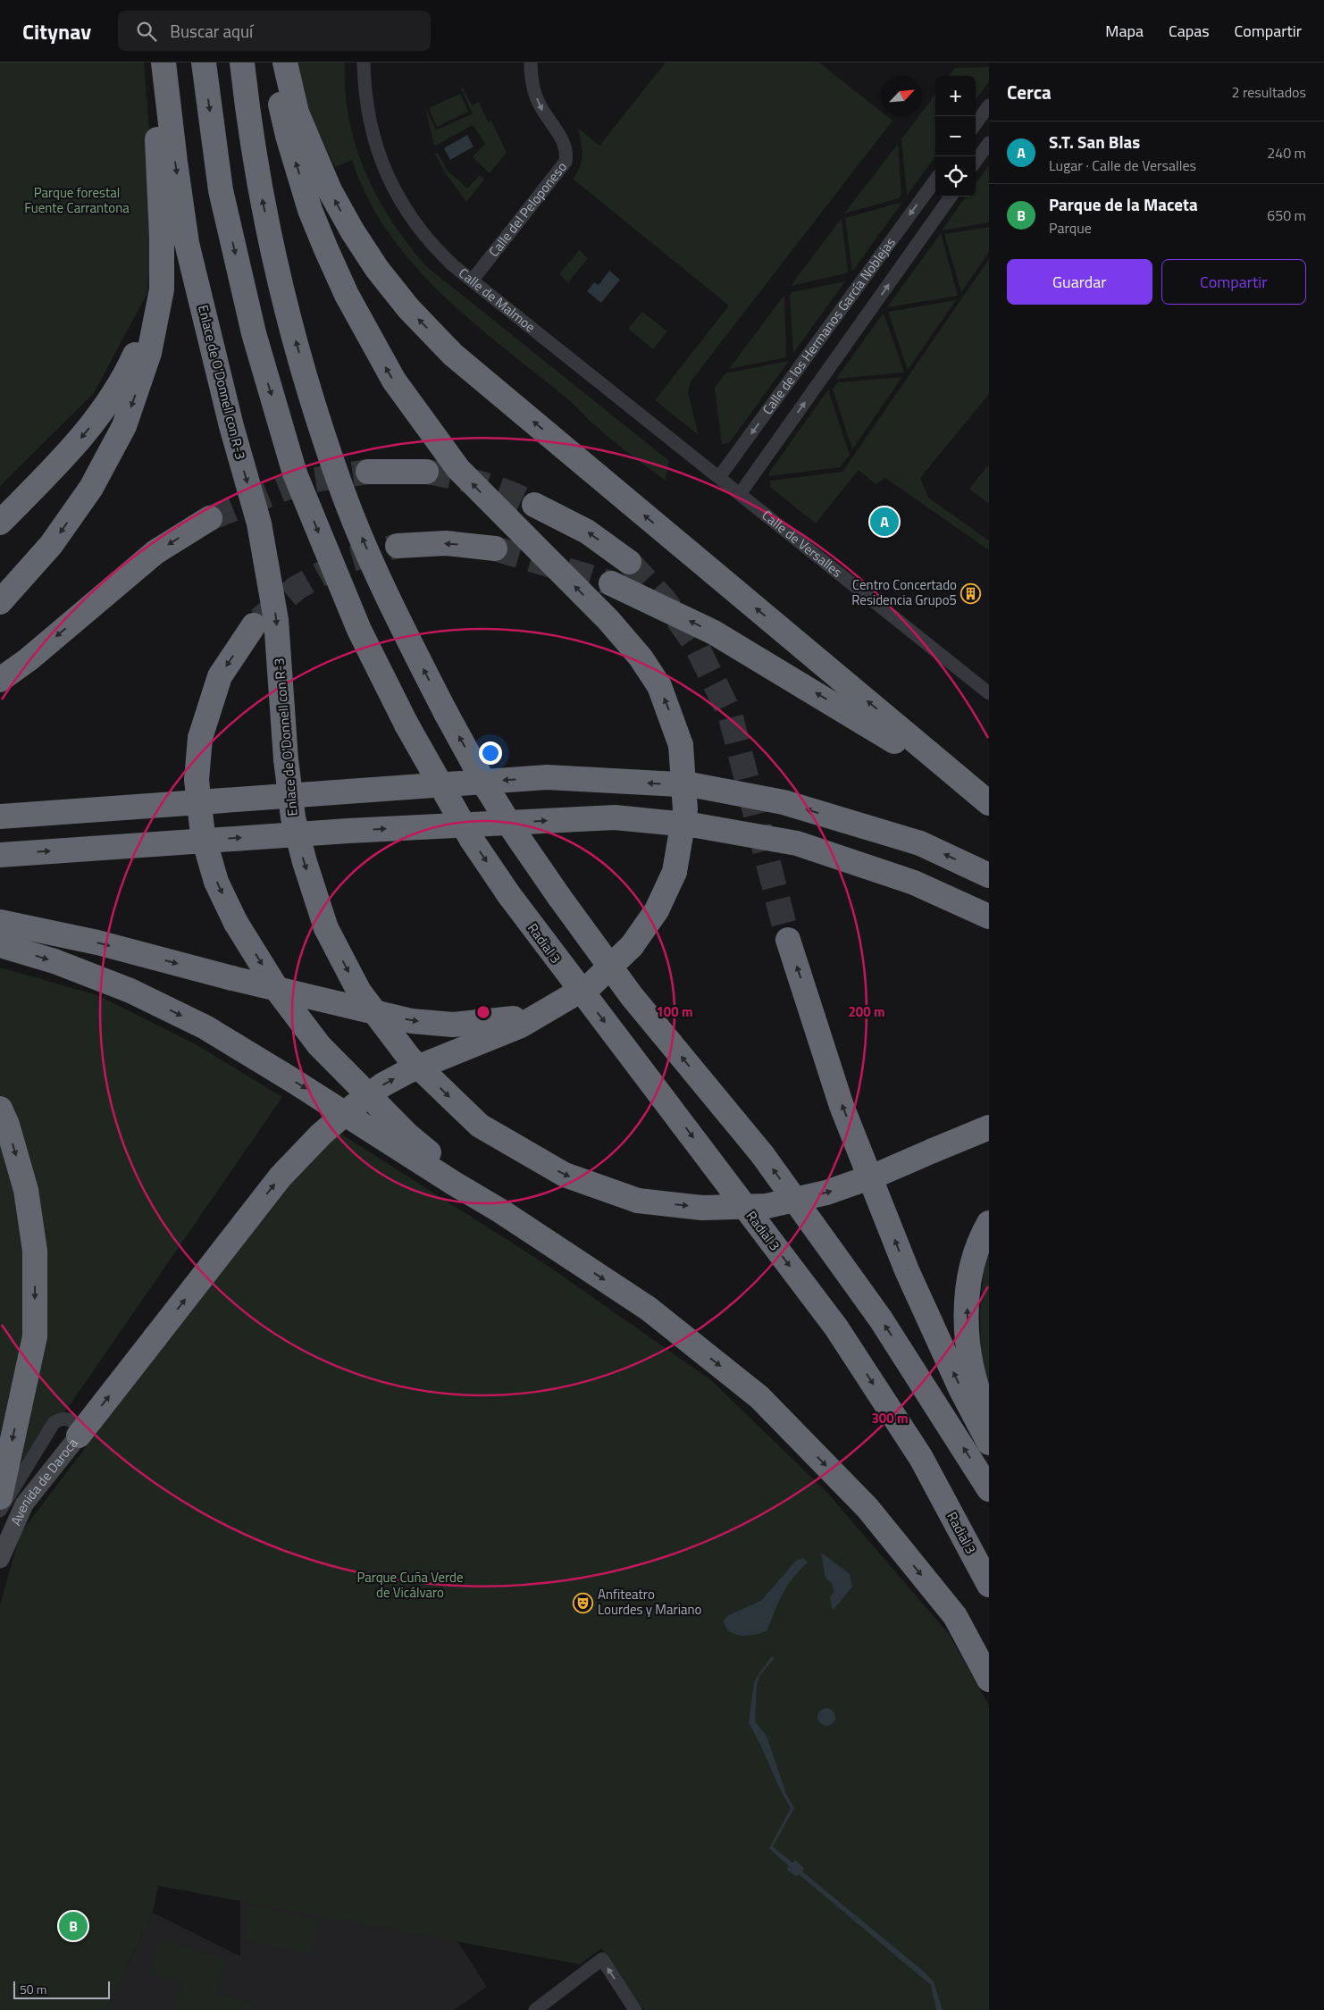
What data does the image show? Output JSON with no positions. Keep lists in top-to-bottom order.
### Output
{
  "streets": {
    "highway": ["Enlace de O'Donnell con R-3", "Radial 3"],
    "main road": ["Avenida de Daroca"],
    "street": [
      "Calle del Peloponeso",
      "Calle de Malmoe",
      "Calle de los Hermanos García Noblejas",
      "Calle de Versalles"
    ]
  },
  "crossings": [
    ["Calle del Peloponeso", "Calle de Malmoe"],
    ["Calle de Malmoe", "Calle de los Hermanos García Noblejas"],
    ["Calle de Malmoe", "Calle de Versalles"],
    ["Calle de los Hermanos García Noblejas", "Calle de Versalles"]
  ],
  "one_way": ["Calle del Peloponeso"],
  "parks": ["Parque forestal Fuente Carrantona", "Parque Cuña Verde de Vicálvaro"],
  "places": {
    "building": ["Centro Concertado Residencia Grupo5"],
    "theatre": ["Anfiteatro Lourdes y Mariano"]
  },
  "scale_bar": "50 m",
  "north": "top right",
  "page": {
    "header": "Citynav",
    "search": "Buscar aquí",
    "nav": ["Mapa", "Capas", "Compartir"],
    "heading": ["Cerca", "2 resultados"],
    "map_buttons": ["+", "−"],
    "list": [
      {
        "mark": "A",
        "name": "S.T. San Blas",
        "note": "Lugar · Calle de Versalles",
        "value": "240 m"
      },
      {
        "mark": "B",
        "name": "Parque de la Maceta",
        "note": "Parque",
        "value": "650 m"
      }
    ],
    "buttons": ["Guardar", "Compartir"],
    "pins": ["A", "B"],
    "scale": "50 m"
  },
  "rings": ["100 m", "200 m", "300 m"]
}
